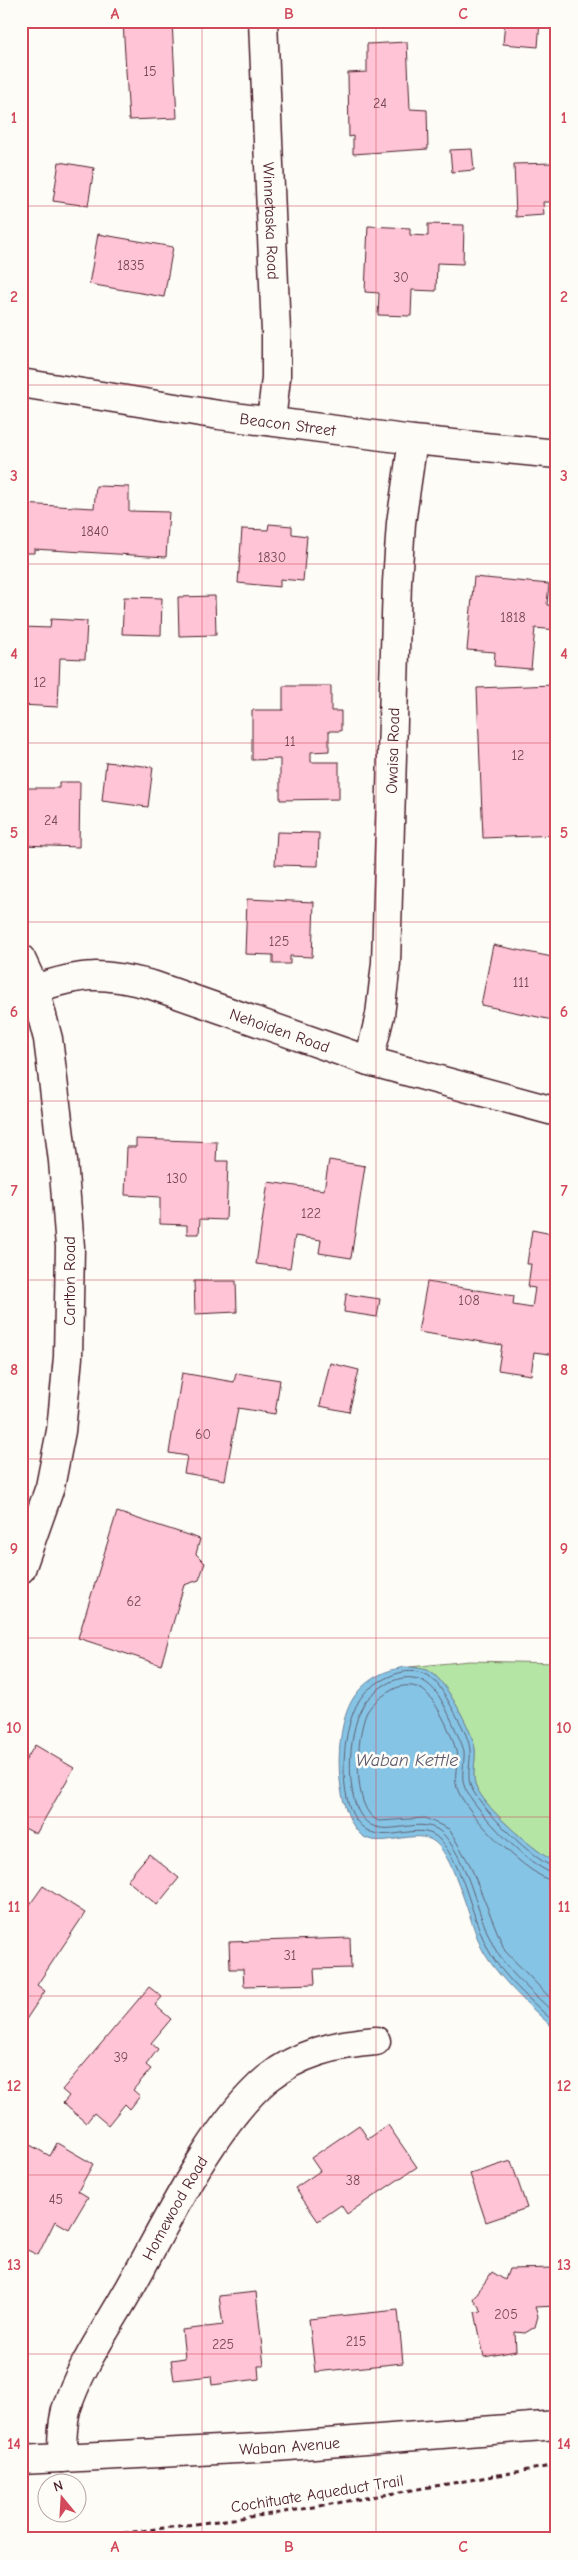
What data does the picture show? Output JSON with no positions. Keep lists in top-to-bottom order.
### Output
{
  "streets": {
    "street": [
      "Winnetaska Road",
      "Beacon Street",
      "Owaisa Road",
      "Nehoiden Road",
      "Carlton Road",
      "Homewood Road",
      "Waban Avenue"
    ],
    "path": ["Cochituate Aqueduct Trail"]
  },
  "crossings": [
    ["Winnetaska Road", "Beacon Street"],
    ["Beacon Street", "Owaisa Road"],
    ["Owaisa Road", "Nehoiden Road"],
    ["Nehoiden Road", "Carlton Road"],
    ["Homewood Road", "Waban Avenue"]
  ],
  "water": ["Waban Kettle"],
  "house_numbers": [
    "15",
    "24",
    "1835",
    "30",
    "1840",
    "1830",
    "1818",
    "12",
    "11",
    "12",
    "24",
    "125",
    "111",
    "130",
    "122",
    "108",
    "60",
    "62",
    "31",
    "39",
    "38",
    "45",
    "205",
    "215",
    "225"
  ],
  "north": "top",
  "grid": {
    "columns": ["A", "B", "C"],
    "rows": [
      "1",
      "2",
      "3",
      "4",
      "5",
      "6",
      "7",
      "8",
      "9",
      "10",
      "11",
      "12",
      "13",
      "14"
    ]
  }
}
